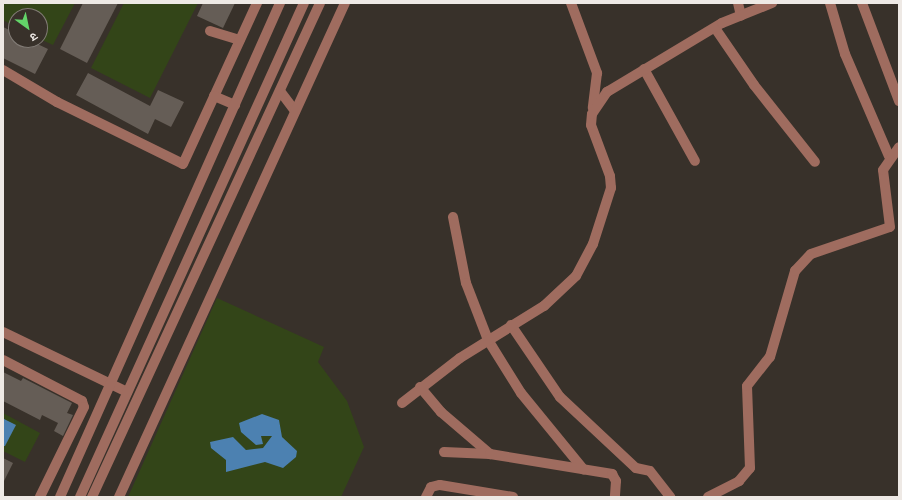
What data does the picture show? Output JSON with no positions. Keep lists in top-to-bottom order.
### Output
{
  "north": "bottom right"
}
